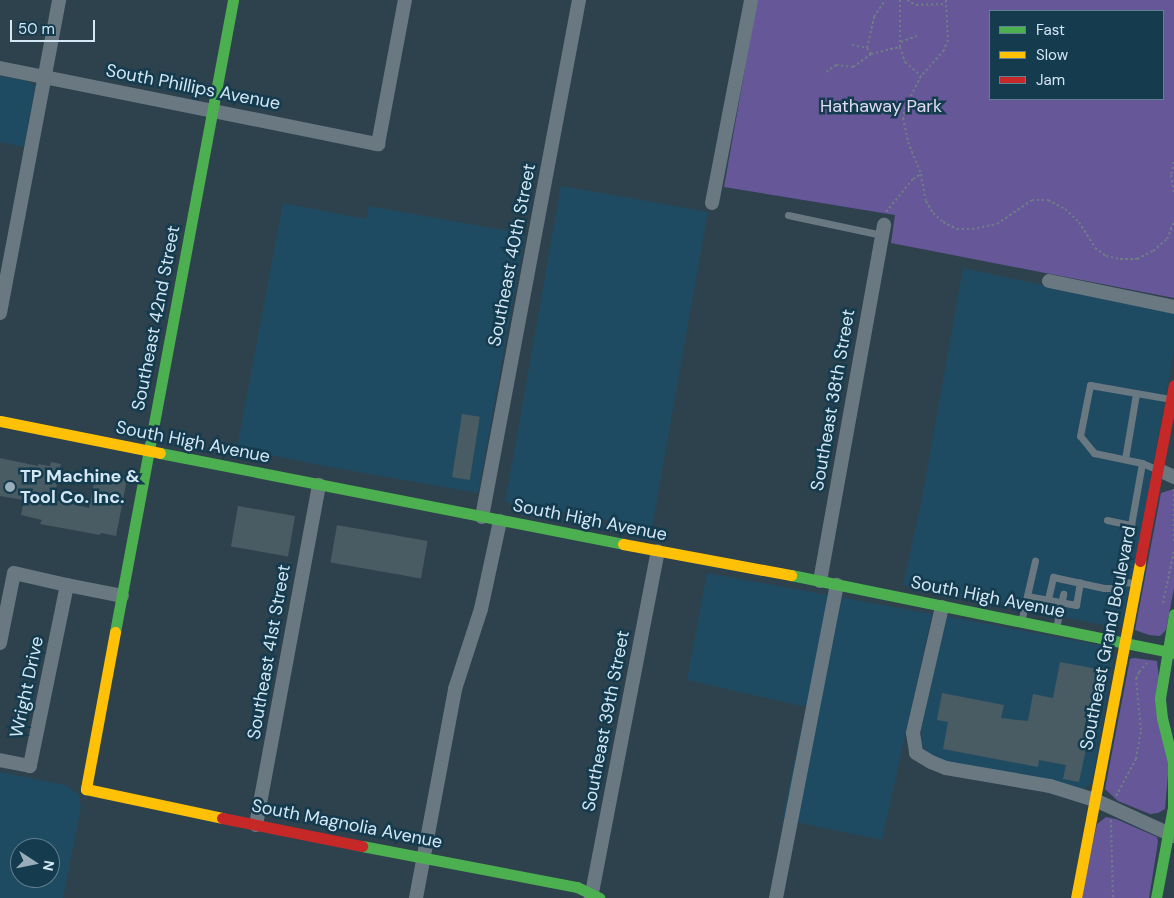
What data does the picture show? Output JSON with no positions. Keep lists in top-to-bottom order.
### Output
{
  "streets": {
    "street": [
      "South Phillips Avenue",
      "Southeast 40th Street",
      "Southeast 42nd Street",
      "Southeast 38th Street",
      "South High Avenue",
      "Southeast Grand Boulevard",
      "Southeast 41st Street",
      "Wright Drive",
      "Southeast 39th Street",
      "South Magnolia Avenue"
    ]
  },
  "crossings": [
    ["South Phillips Avenue", "Southeast 42nd Street"],
    ["Southeast 40th Street", "South High Avenue"],
    ["Southeast 42nd Street", "South High Avenue"],
    ["Southeast 42nd Street", "Wright Drive"],
    ["Southeast 42nd Street", "South Magnolia Avenue"],
    ["Southeast 38th Street", "South High Avenue"],
    ["South High Avenue", "Southeast Grand Boulevard"],
    ["South High Avenue", "Southeast 41st Street"],
    ["South High Avenue", "Southeast 39th Street"],
    ["Southeast 41st Street", "South Magnolia Avenue"],
    ["Southeast 39th Street", "South Magnolia Avenue"]
  ],
  "parks": ["Hathaway Park"],
  "places": ["TP Machine & Tool Co. Inc."],
  "legend": ["Fast", "Slow", "Jam"],
  "scale_bar": "50 m",
  "north": "right"
}
